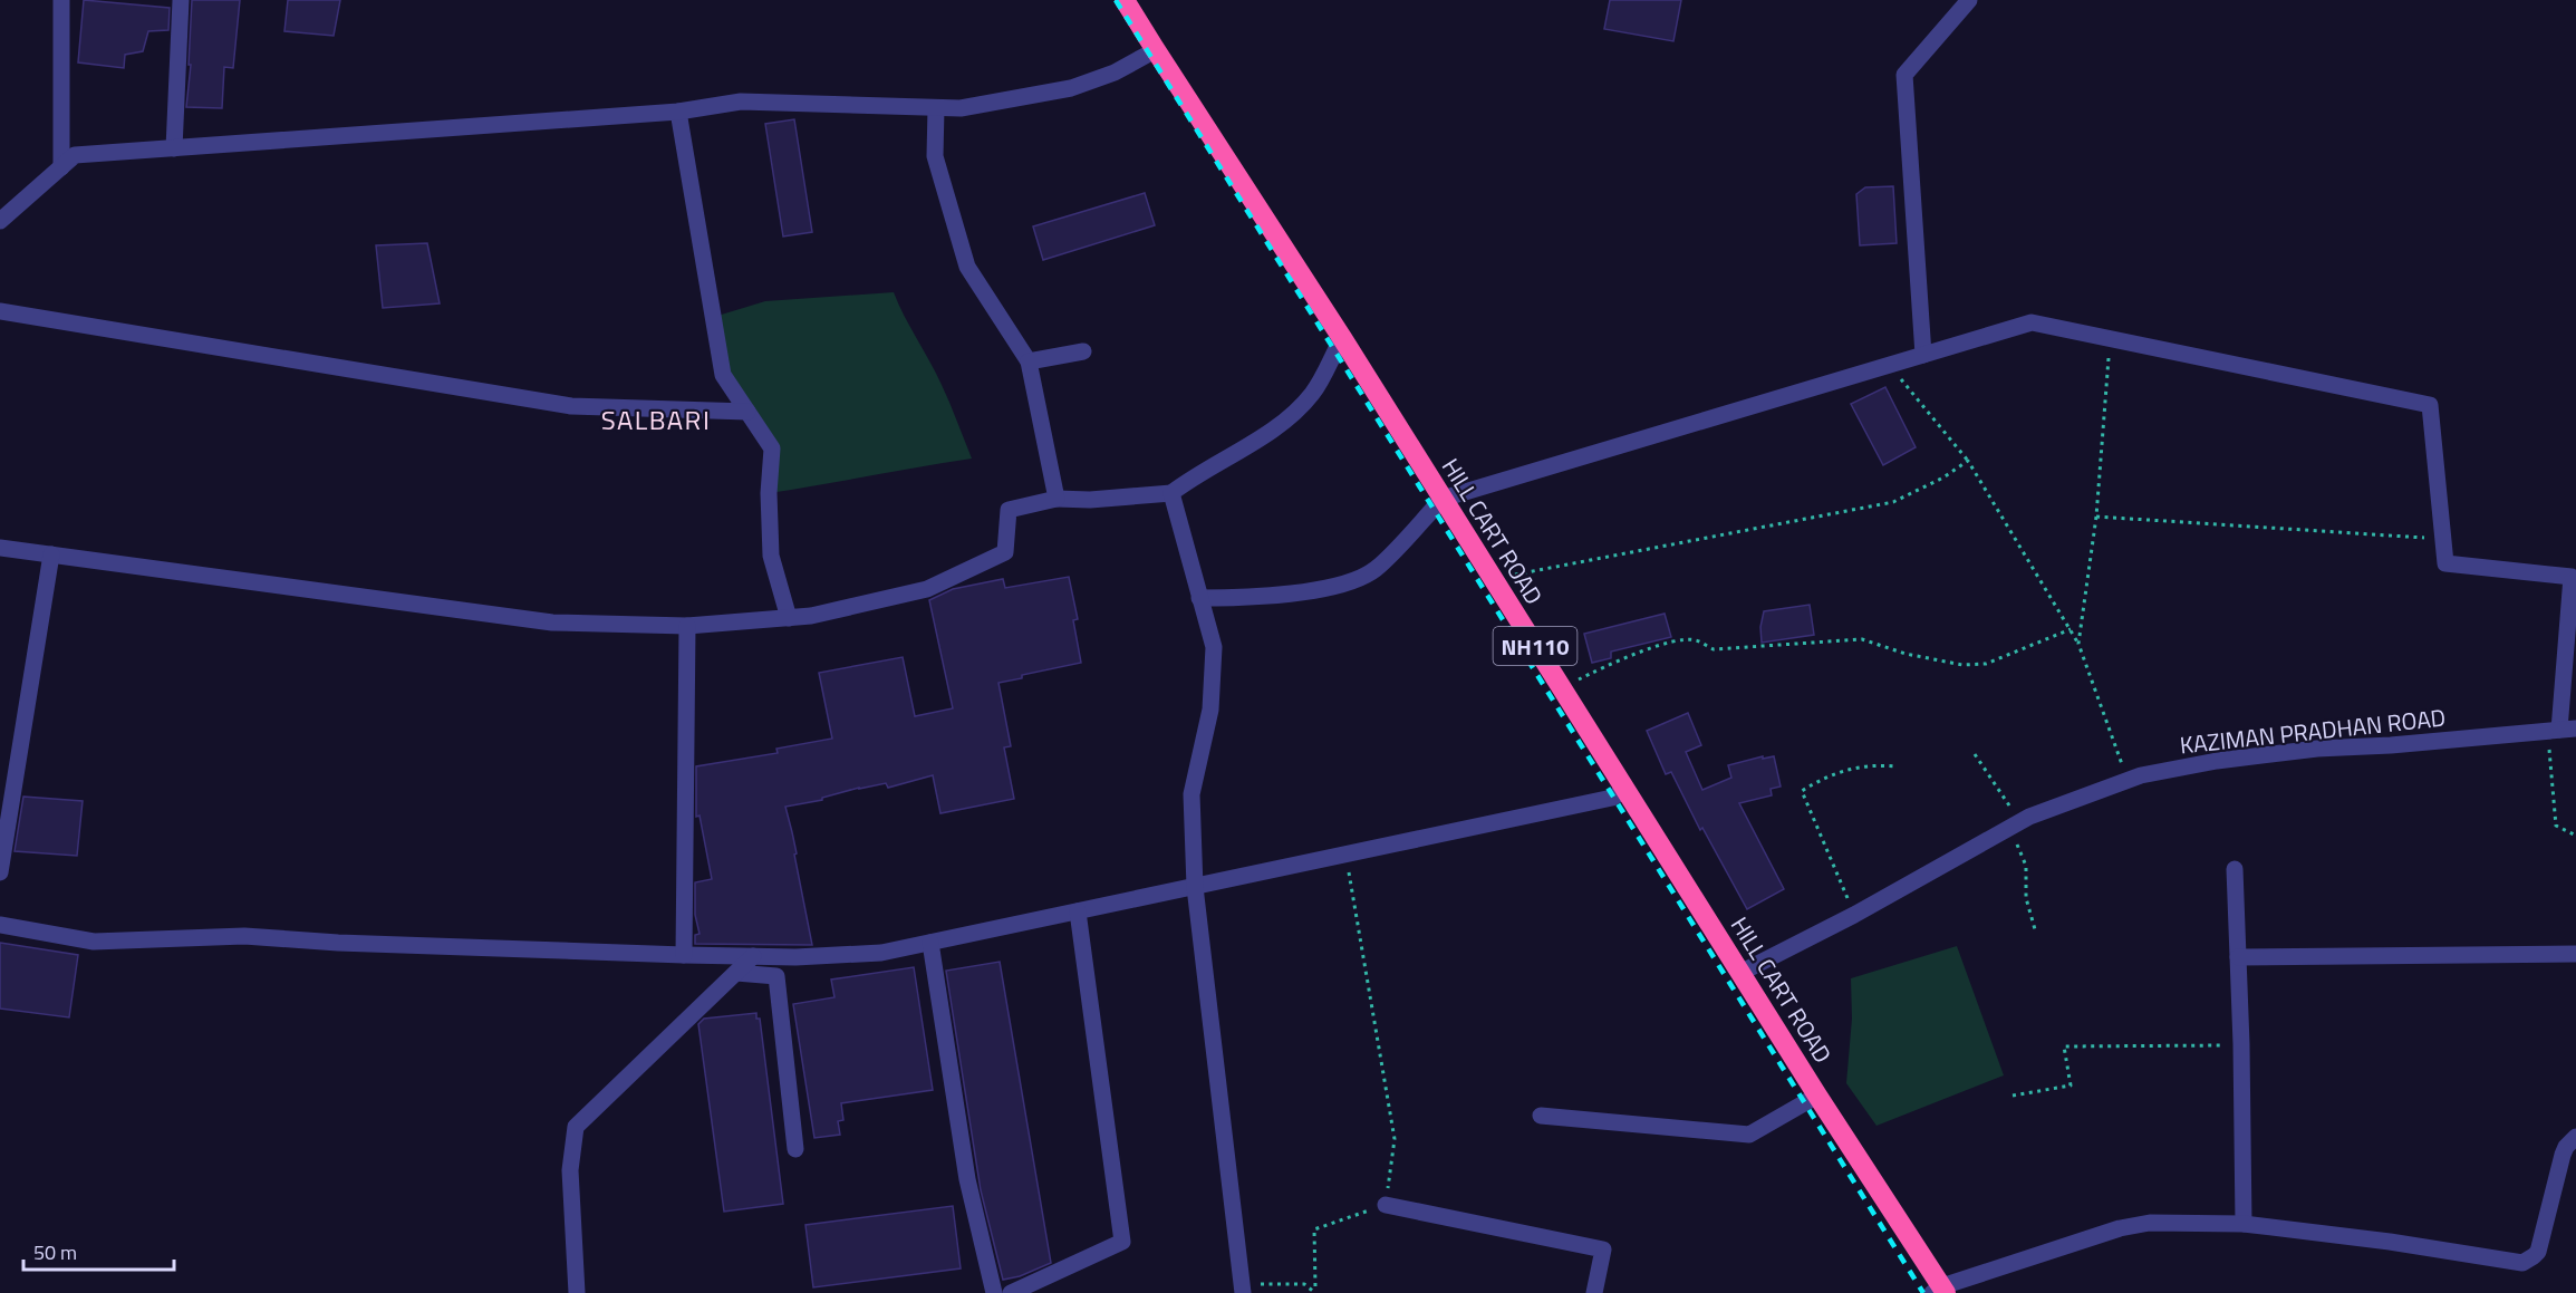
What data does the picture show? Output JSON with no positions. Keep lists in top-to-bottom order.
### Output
{
  "streets": {
    "highway": ["HILL CART ROAD", "NH110"],
    "street": ["KAZIMAN PRADHAN ROAD"]
  },
  "crossings": [
    ["HILL CART ROAD", "KAZIMAN PRADHAN ROAD"]
  ],
  "districts": ["SALBARI"],
  "scale_bar": "50 m"
}
